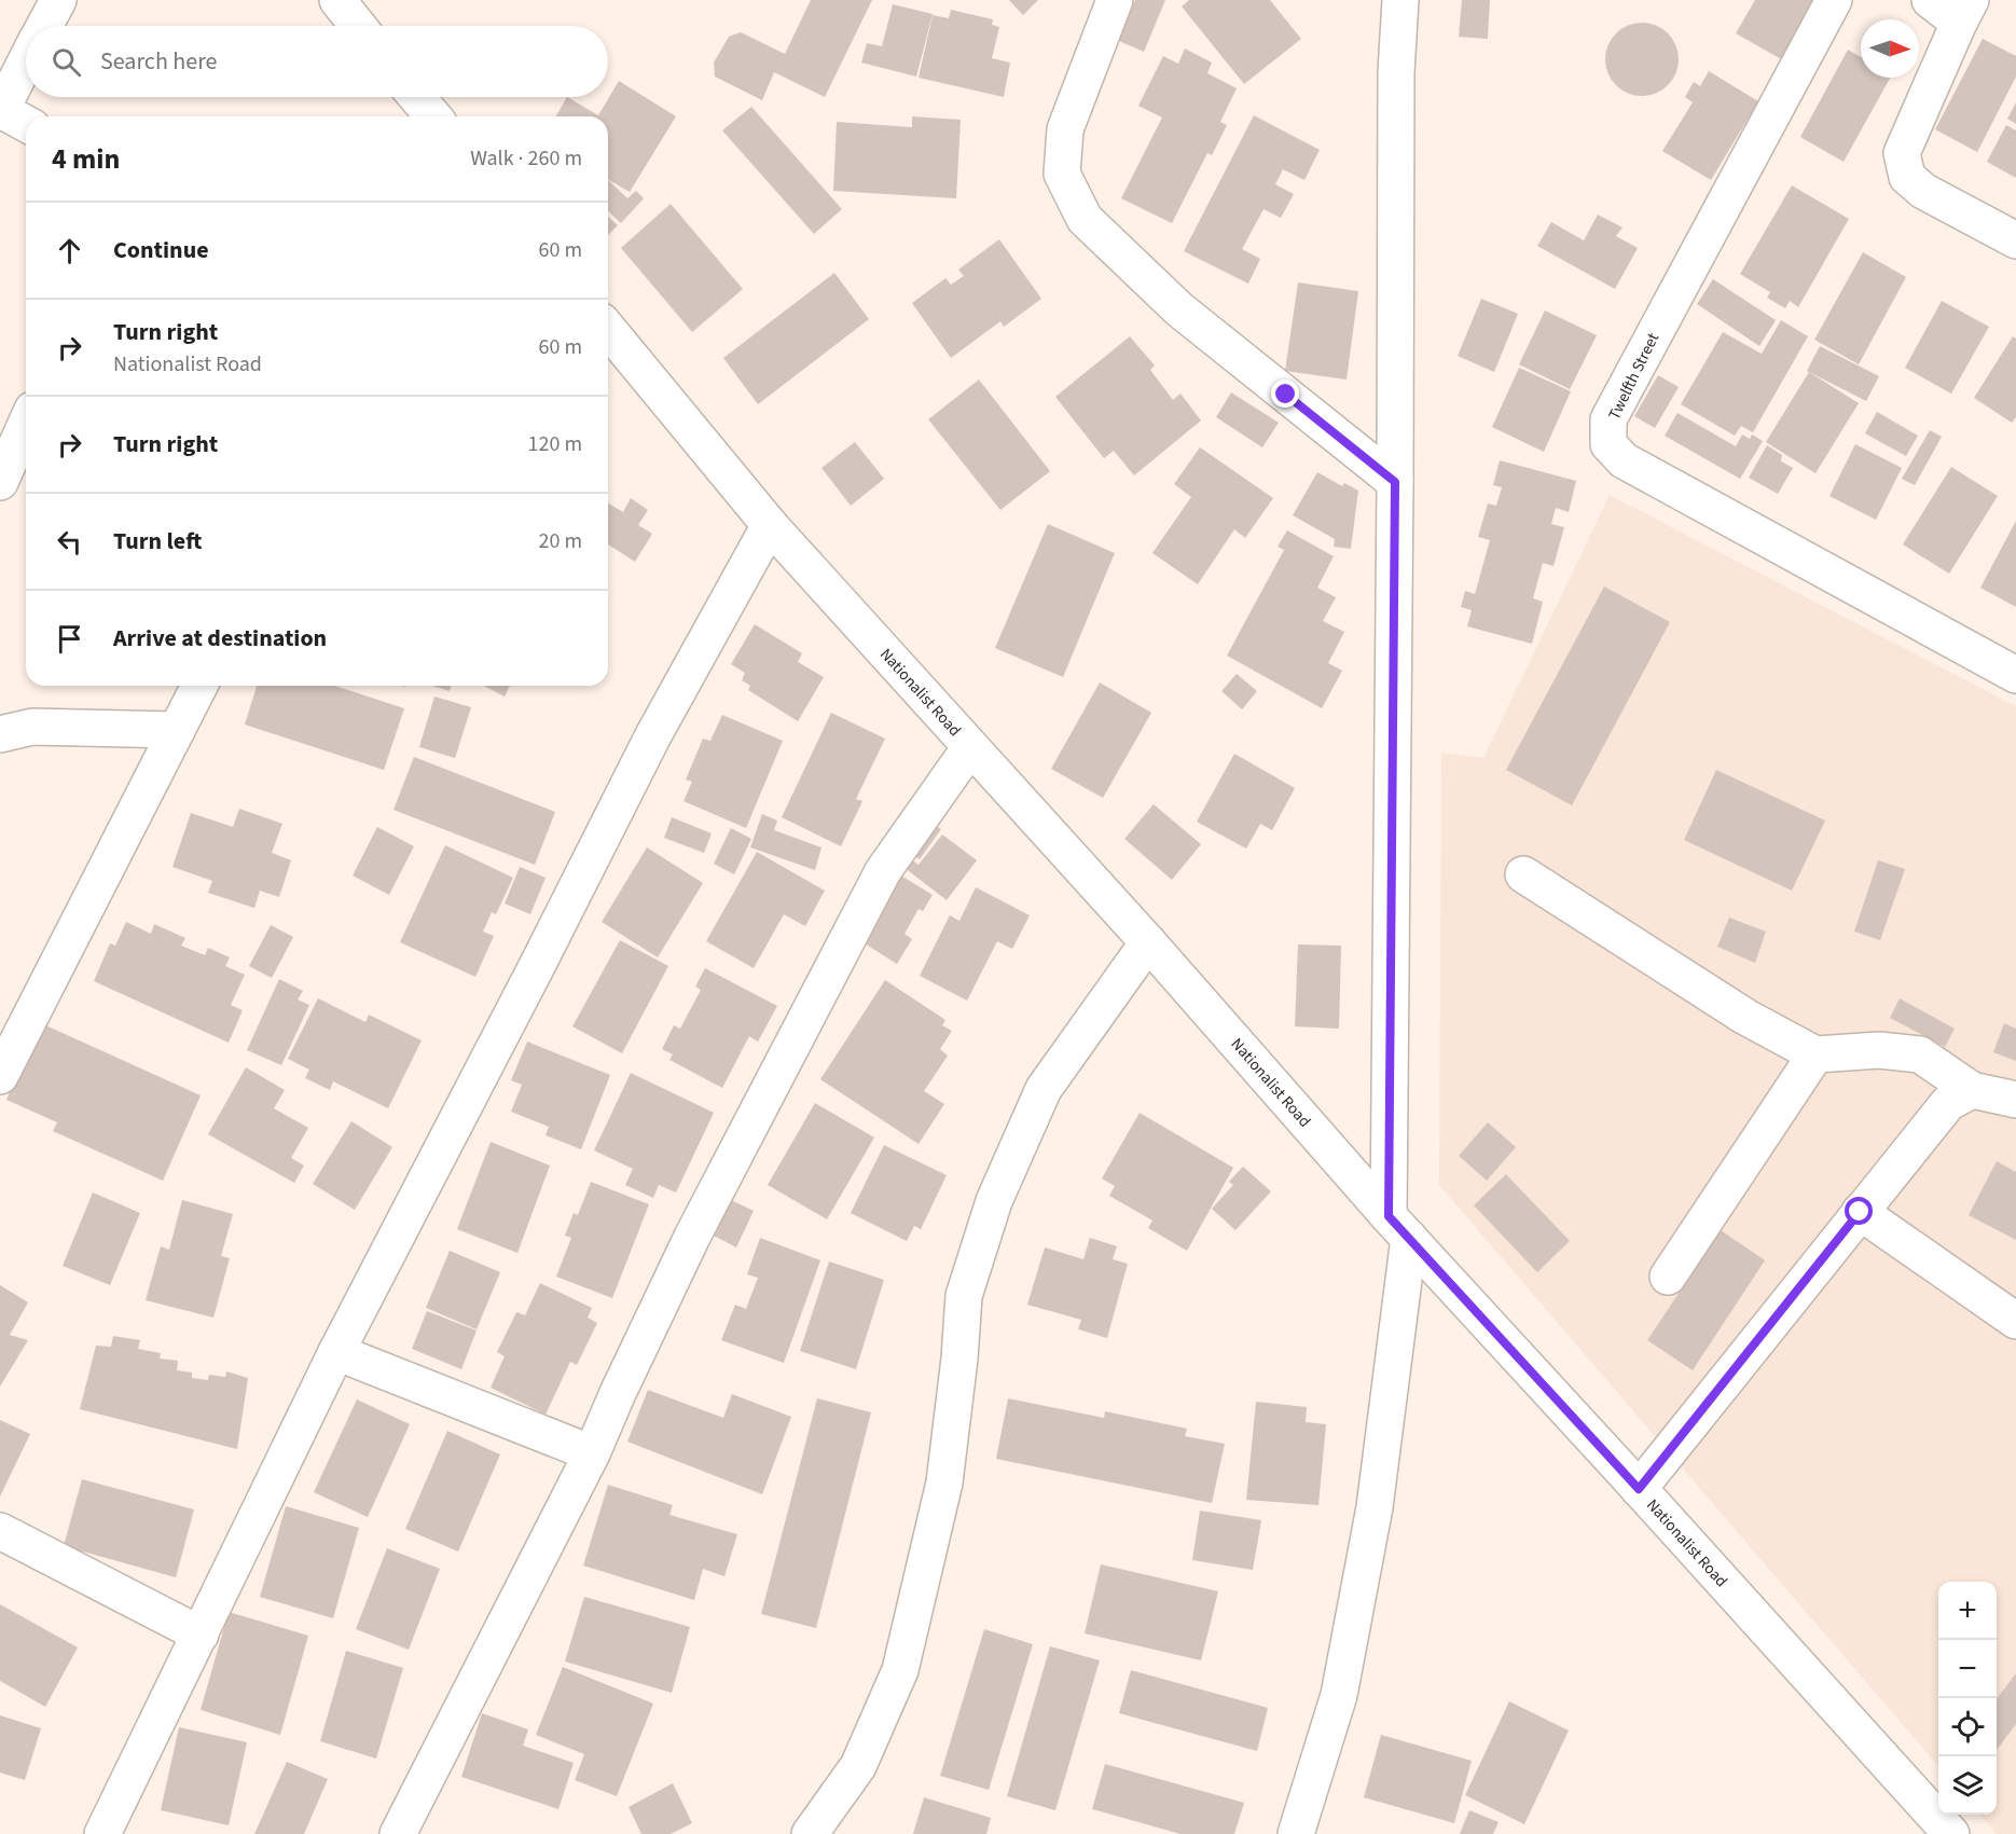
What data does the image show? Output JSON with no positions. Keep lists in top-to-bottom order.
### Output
{
  "streets": {
    "street": ["Twelfth Street", "Nationalist Road"]
  },
  "north": "right",
  "page": {
    "search": "Search here",
    "heading": ["4 min", "Walk · 260 m"],
    "list": [
      ["Continue", "60 m"],
      ["Turn right", "Nationalist Road", "60 m"],
      ["Turn right", "120 m"],
      ["Turn left", "20 m"],
      "Arrive at destination"
    ],
    "map_buttons": ["+", "−"]
  }
}
